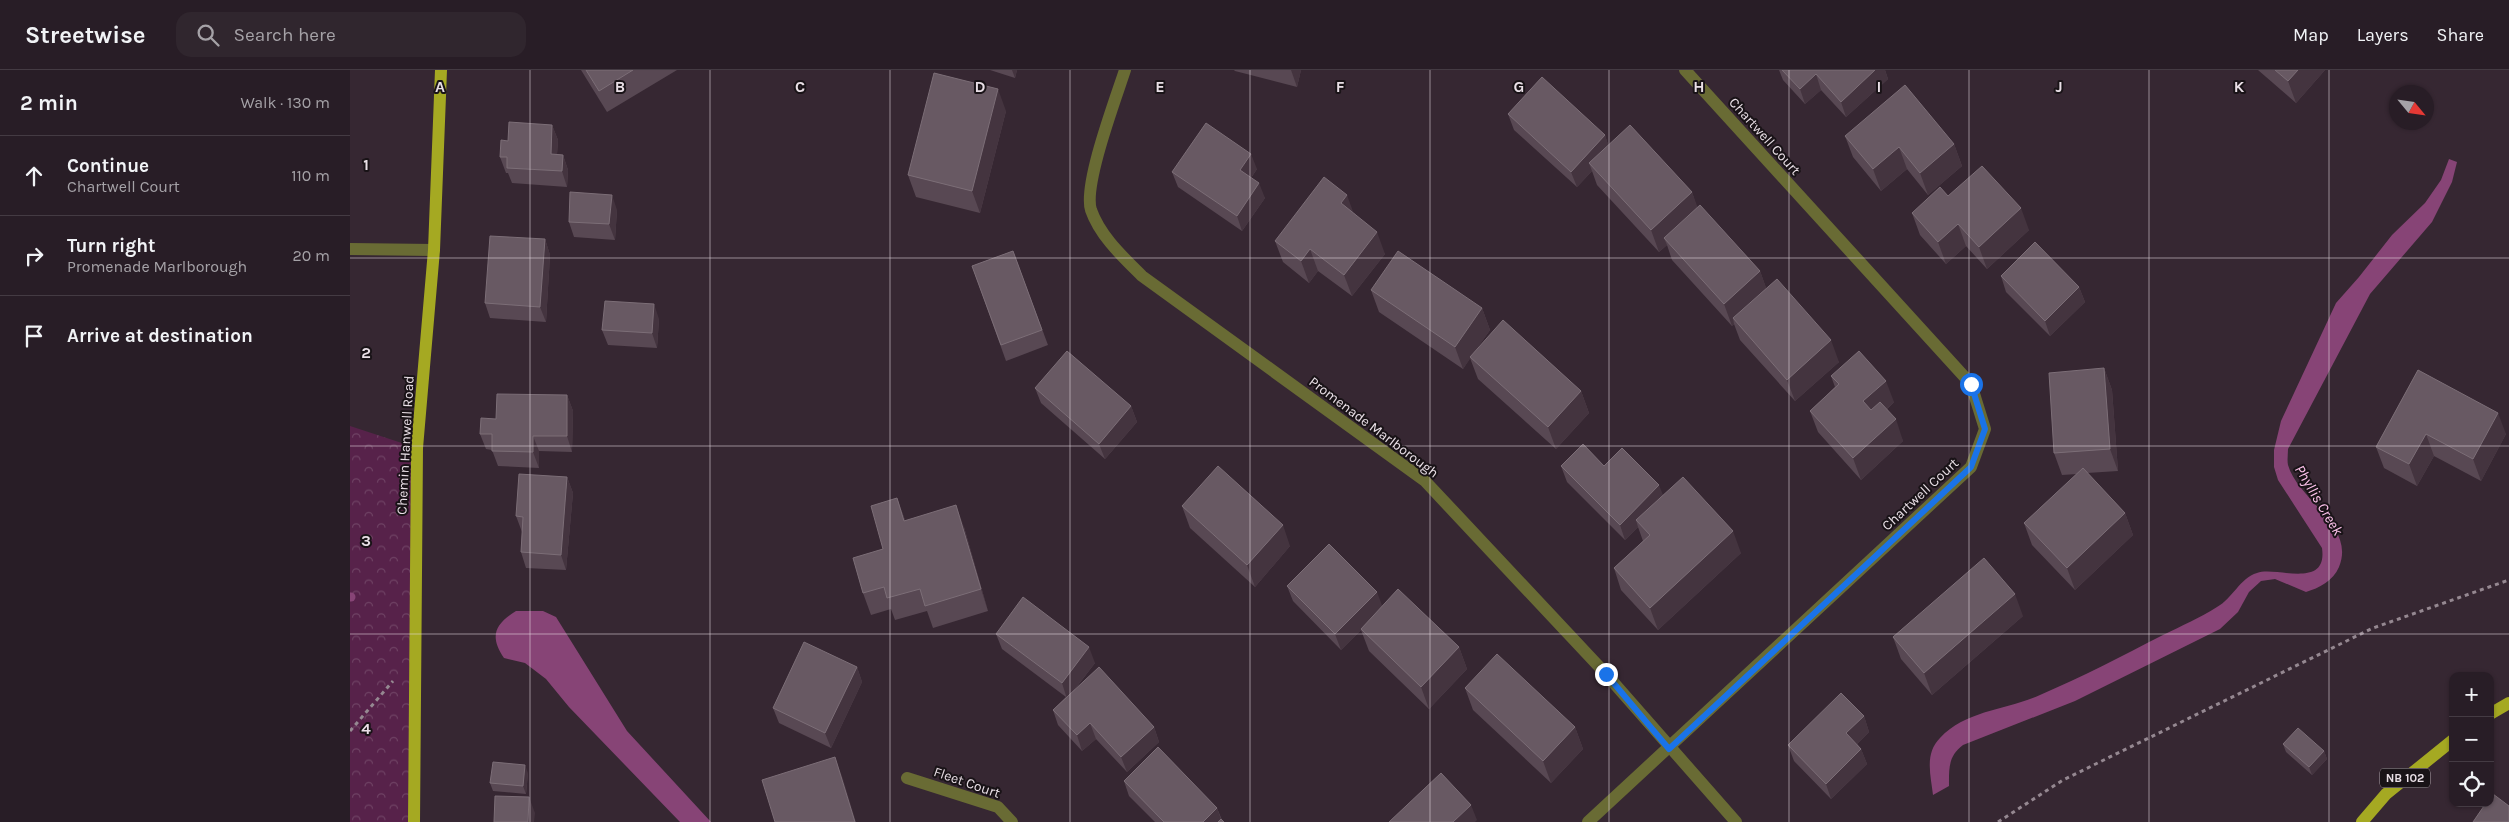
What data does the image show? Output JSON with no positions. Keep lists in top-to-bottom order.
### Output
{
  "streets": {
    "main road": ["Chemin Hanwell Road", "NB 102"],
    "street": ["Chartwell Court", "Promenade Marlborough", "Fleet Court"]
  },
  "crossings": [
    ["Chartwell Court", "Promenade Marlborough"]
  ],
  "water": ["Phyllis Creek"],
  "north": "bottom right",
  "page": {
    "header": "Streetwise",
    "search": "Search here",
    "nav": ["Map", "Layers", "Share"],
    "heading": ["2 min", "Walk · 130 m"],
    "list": [
      ["Continue", "Chartwell Court", "110 m"],
      ["Turn right", "Promenade Marlborough", "20 m"],
      "Arrive at destination"
    ],
    "map_buttons": ["+", "−"]
  },
  "grid": {
    "columns": [
      "A",
      "B",
      "C",
      "D",
      "E",
      "F",
      "G",
      "H",
      "I",
      "J",
      "K"
    ],
    "rows": [
      "1",
      "2",
      "3",
      "4"
    ]
  }
}
